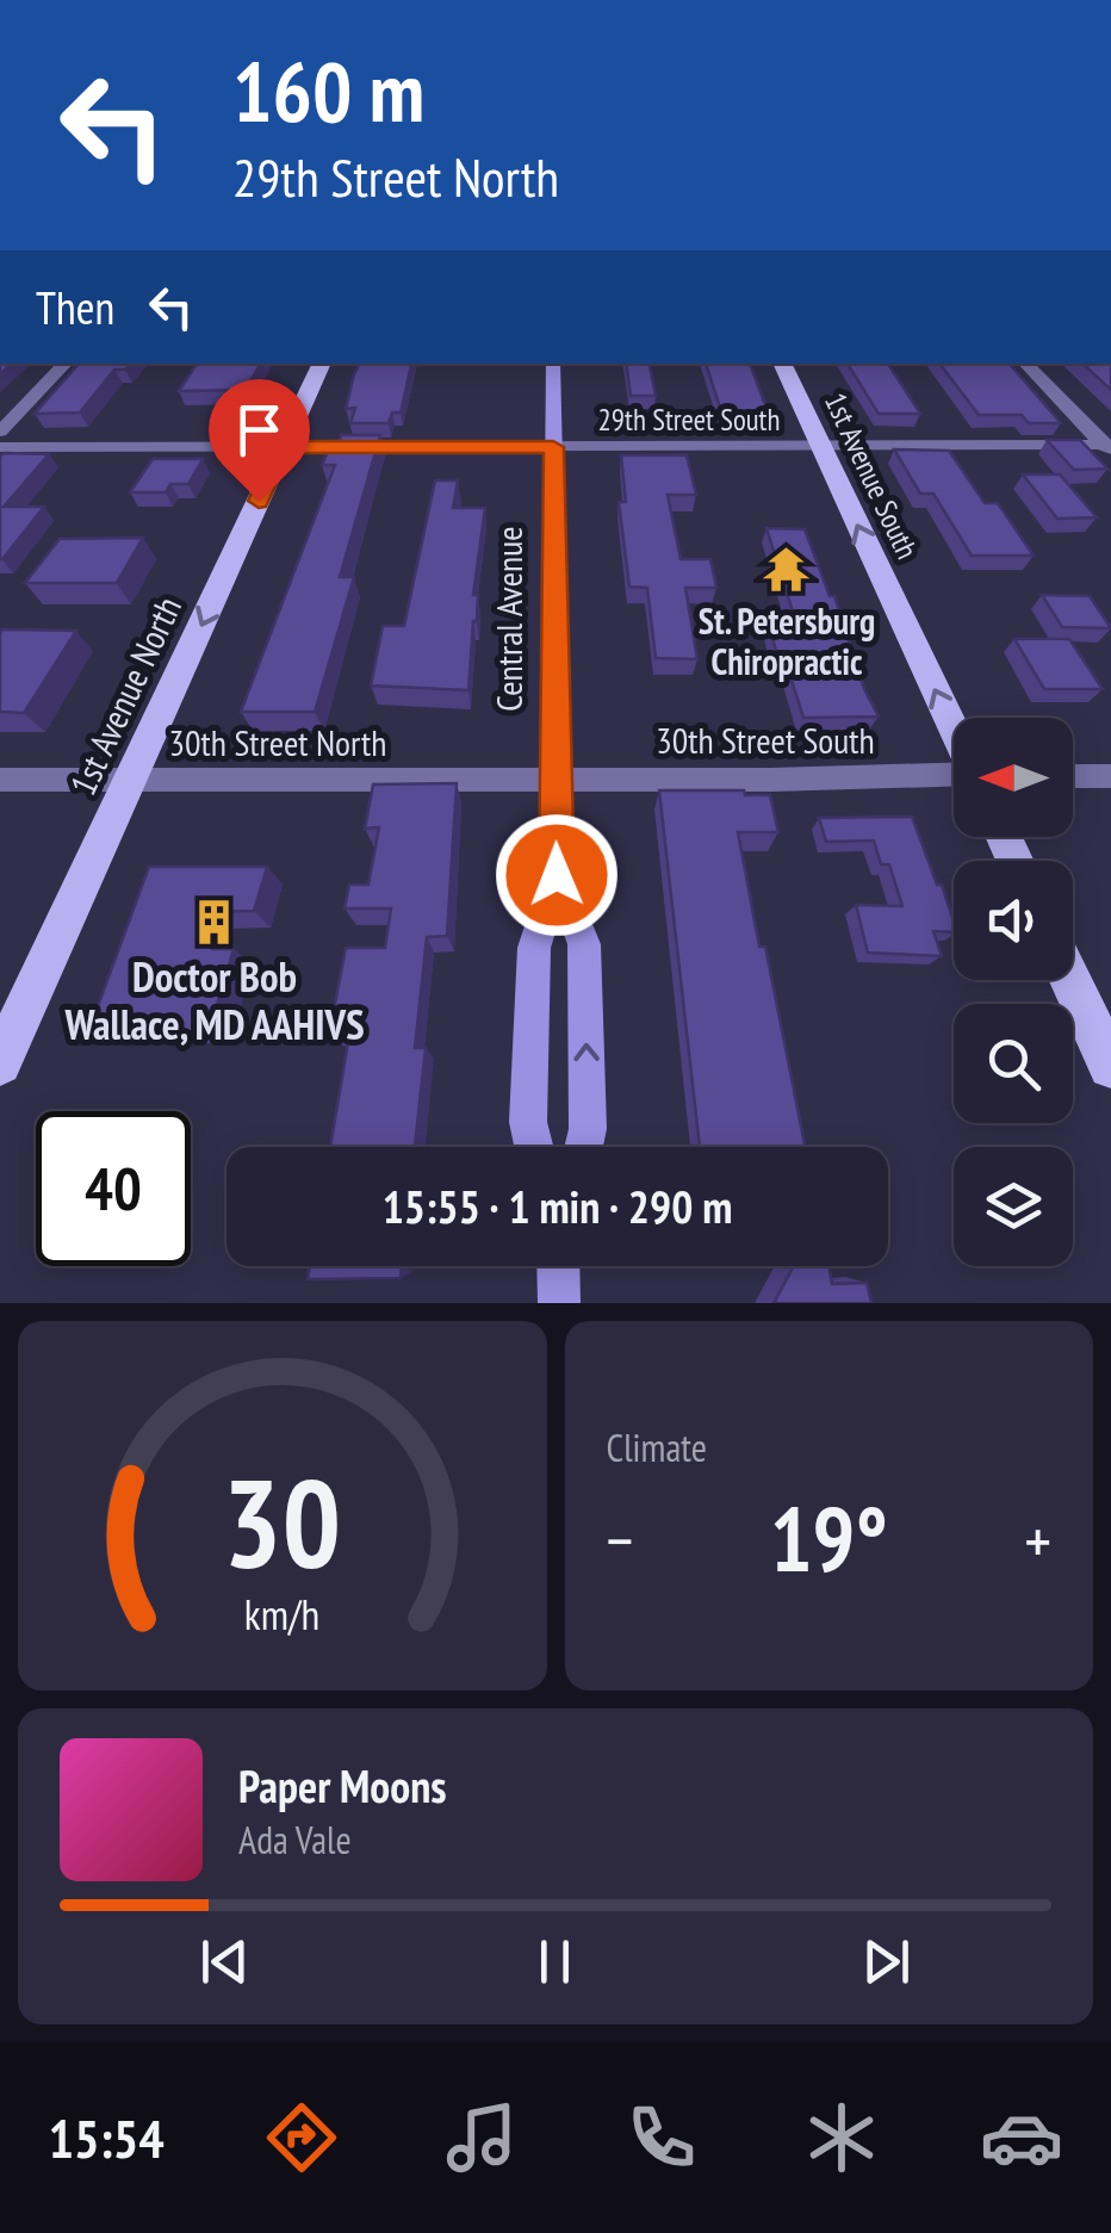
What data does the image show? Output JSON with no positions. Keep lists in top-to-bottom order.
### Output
{
  "streets": {
    "main road": ["1st Avenue South", "1st Avenue North"],
    "street": [
      "29th Street South",
      "Central Avenue",
      "30th Street South",
      "30th Street North"
    ]
  },
  "crossings": [
    ["29th Street South", "1st Avenue South"],
    ["29th Street South", "Central Avenue"],
    ["29th Street South", "1st Avenue North"],
    ["Central Avenue", "30th Street South"],
    ["Central Avenue", "30th Street North"],
    ["1st Avenue North", "30th Street North"],
    ["30th Street South", "30th Street North"]
  ],
  "one_way": ["1st Avenue South", "1st Avenue North"],
  "places": {
    "temple": ["St. Petersburg Chiropractic"],
    "building": ["Doctor Bob Wallace, MD AAHIVS"]
  },
  "north": "left",
  "page": {
    "turn": ["160 m", "29th Street North"],
    "then": "Then",
    "limit": "40",
    "trip": "15:55 · 1 min · 290 m",
    "tile": "Climate",
    "heat": ["−", "19°", "+"],
    "song": ["Paper Moons", "Ada Vale"],
    "tabs": "15:54",
    "gauge": ["30", "km/h"]
  }
}
